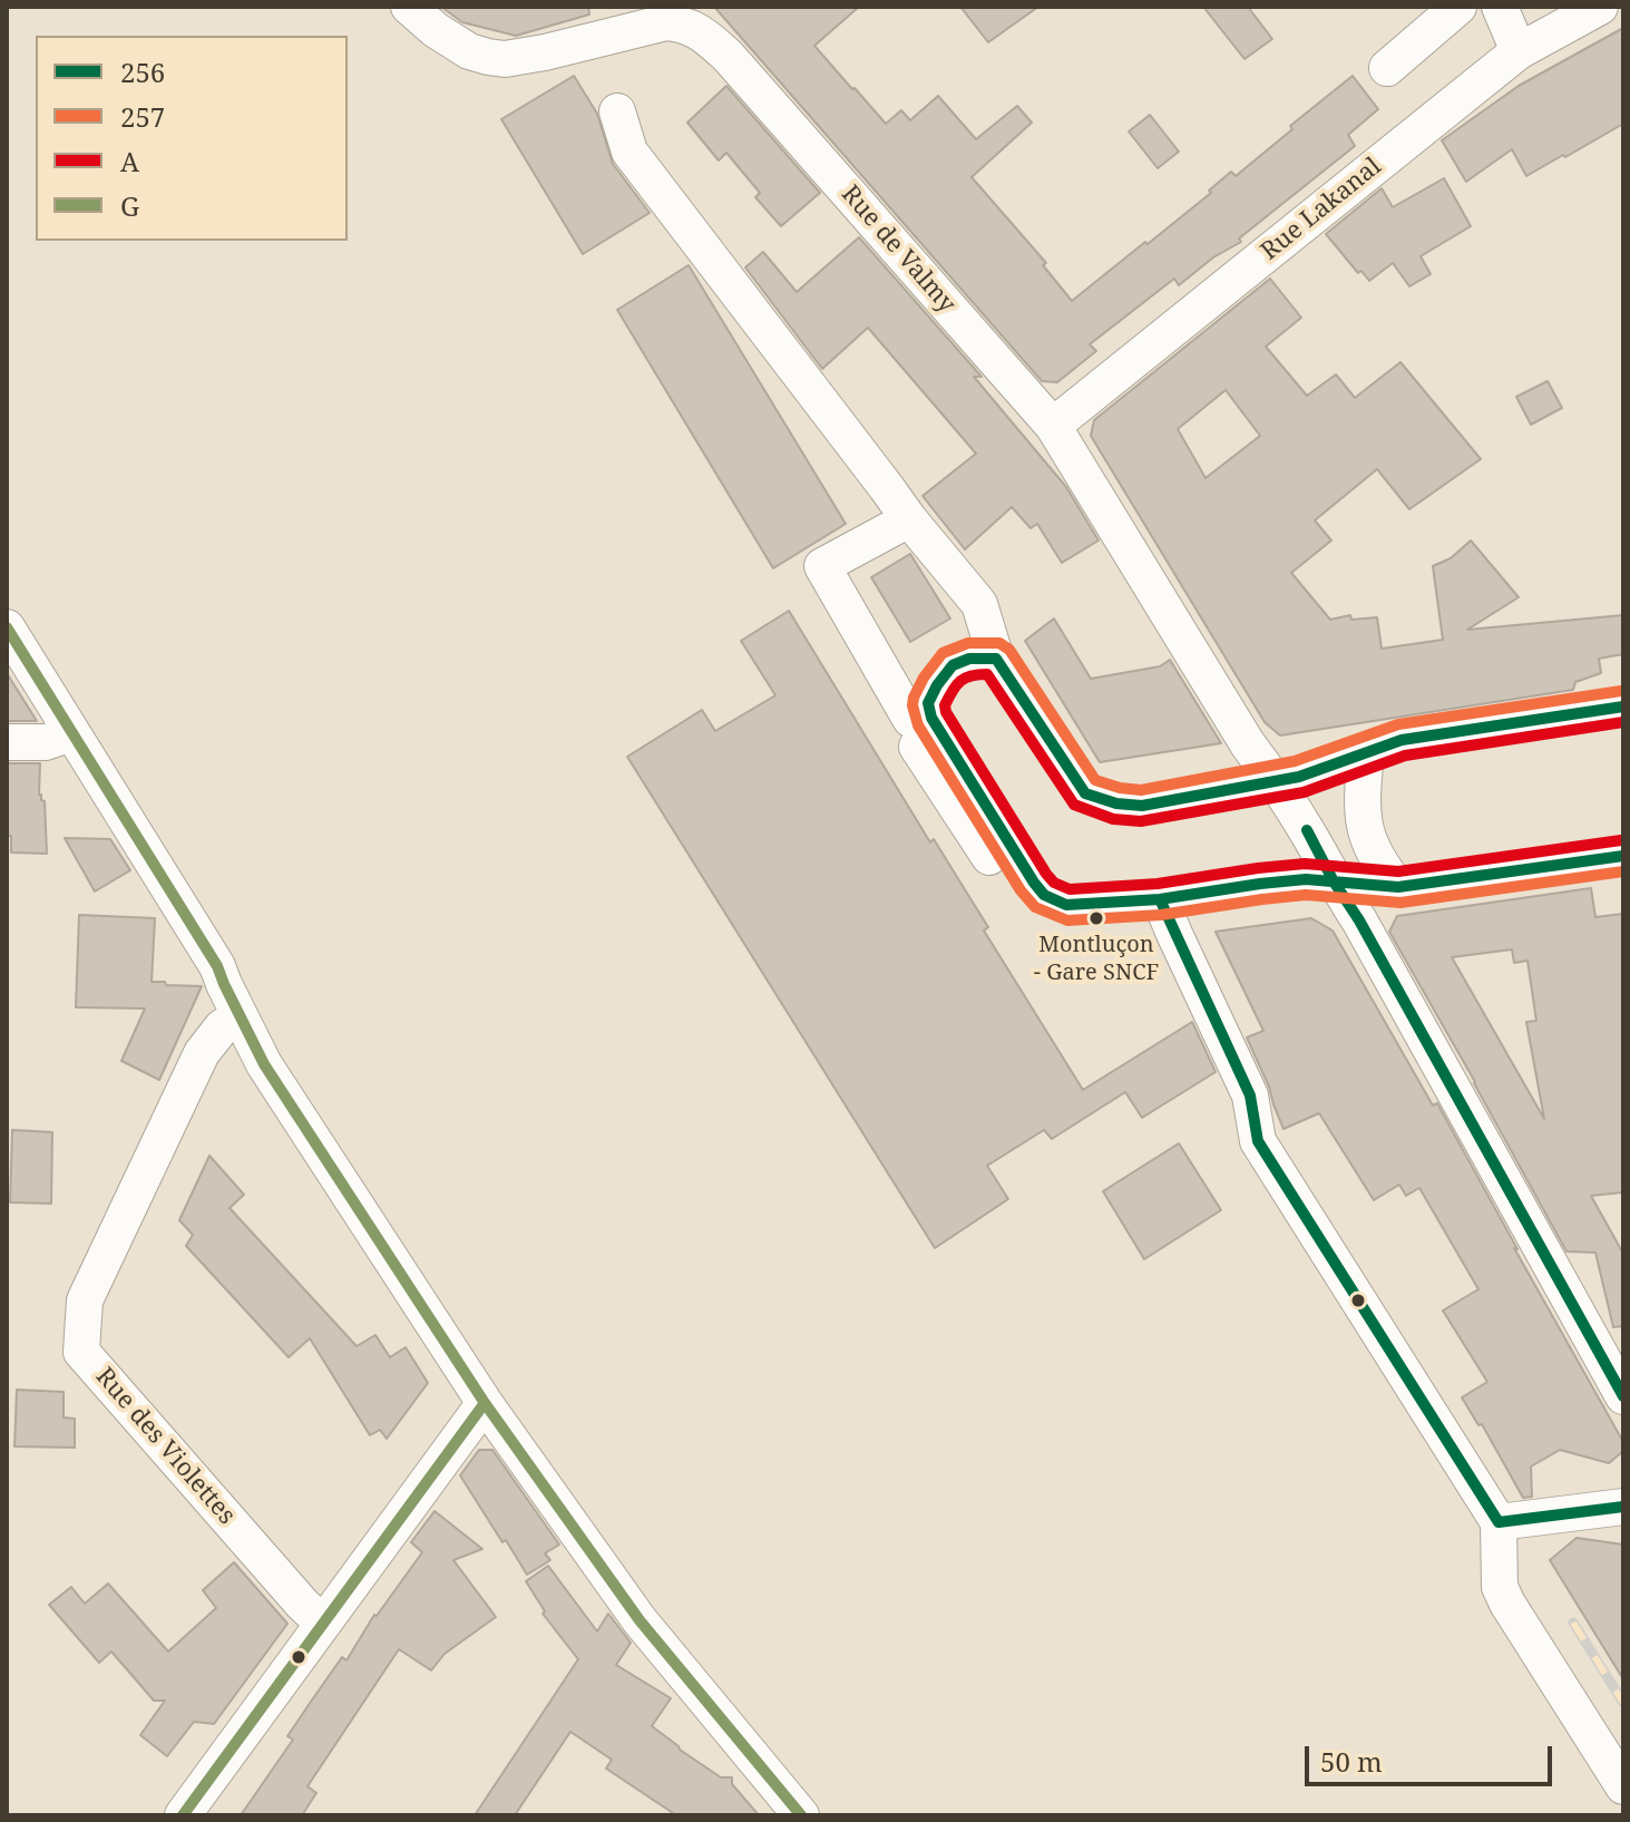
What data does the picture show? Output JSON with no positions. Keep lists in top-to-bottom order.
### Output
{
  "streets": {
    "street": ["Rue Lakanal", "Rue de Valmy", "Rue des Violettes"]
  },
  "crossings": [
    ["Rue Lakanal", "Rue de Valmy"]
  ],
  "places": ["Montluçon - Gare SNCF"],
  "lines": [
    "transit line G",
    "transit line 257",
    "transit line 256",
    "transit line A"
  ],
  "legend": [
    "256",
    "257",
    "A",
    "G"
  ],
  "scale_bar": "50 m"
}
